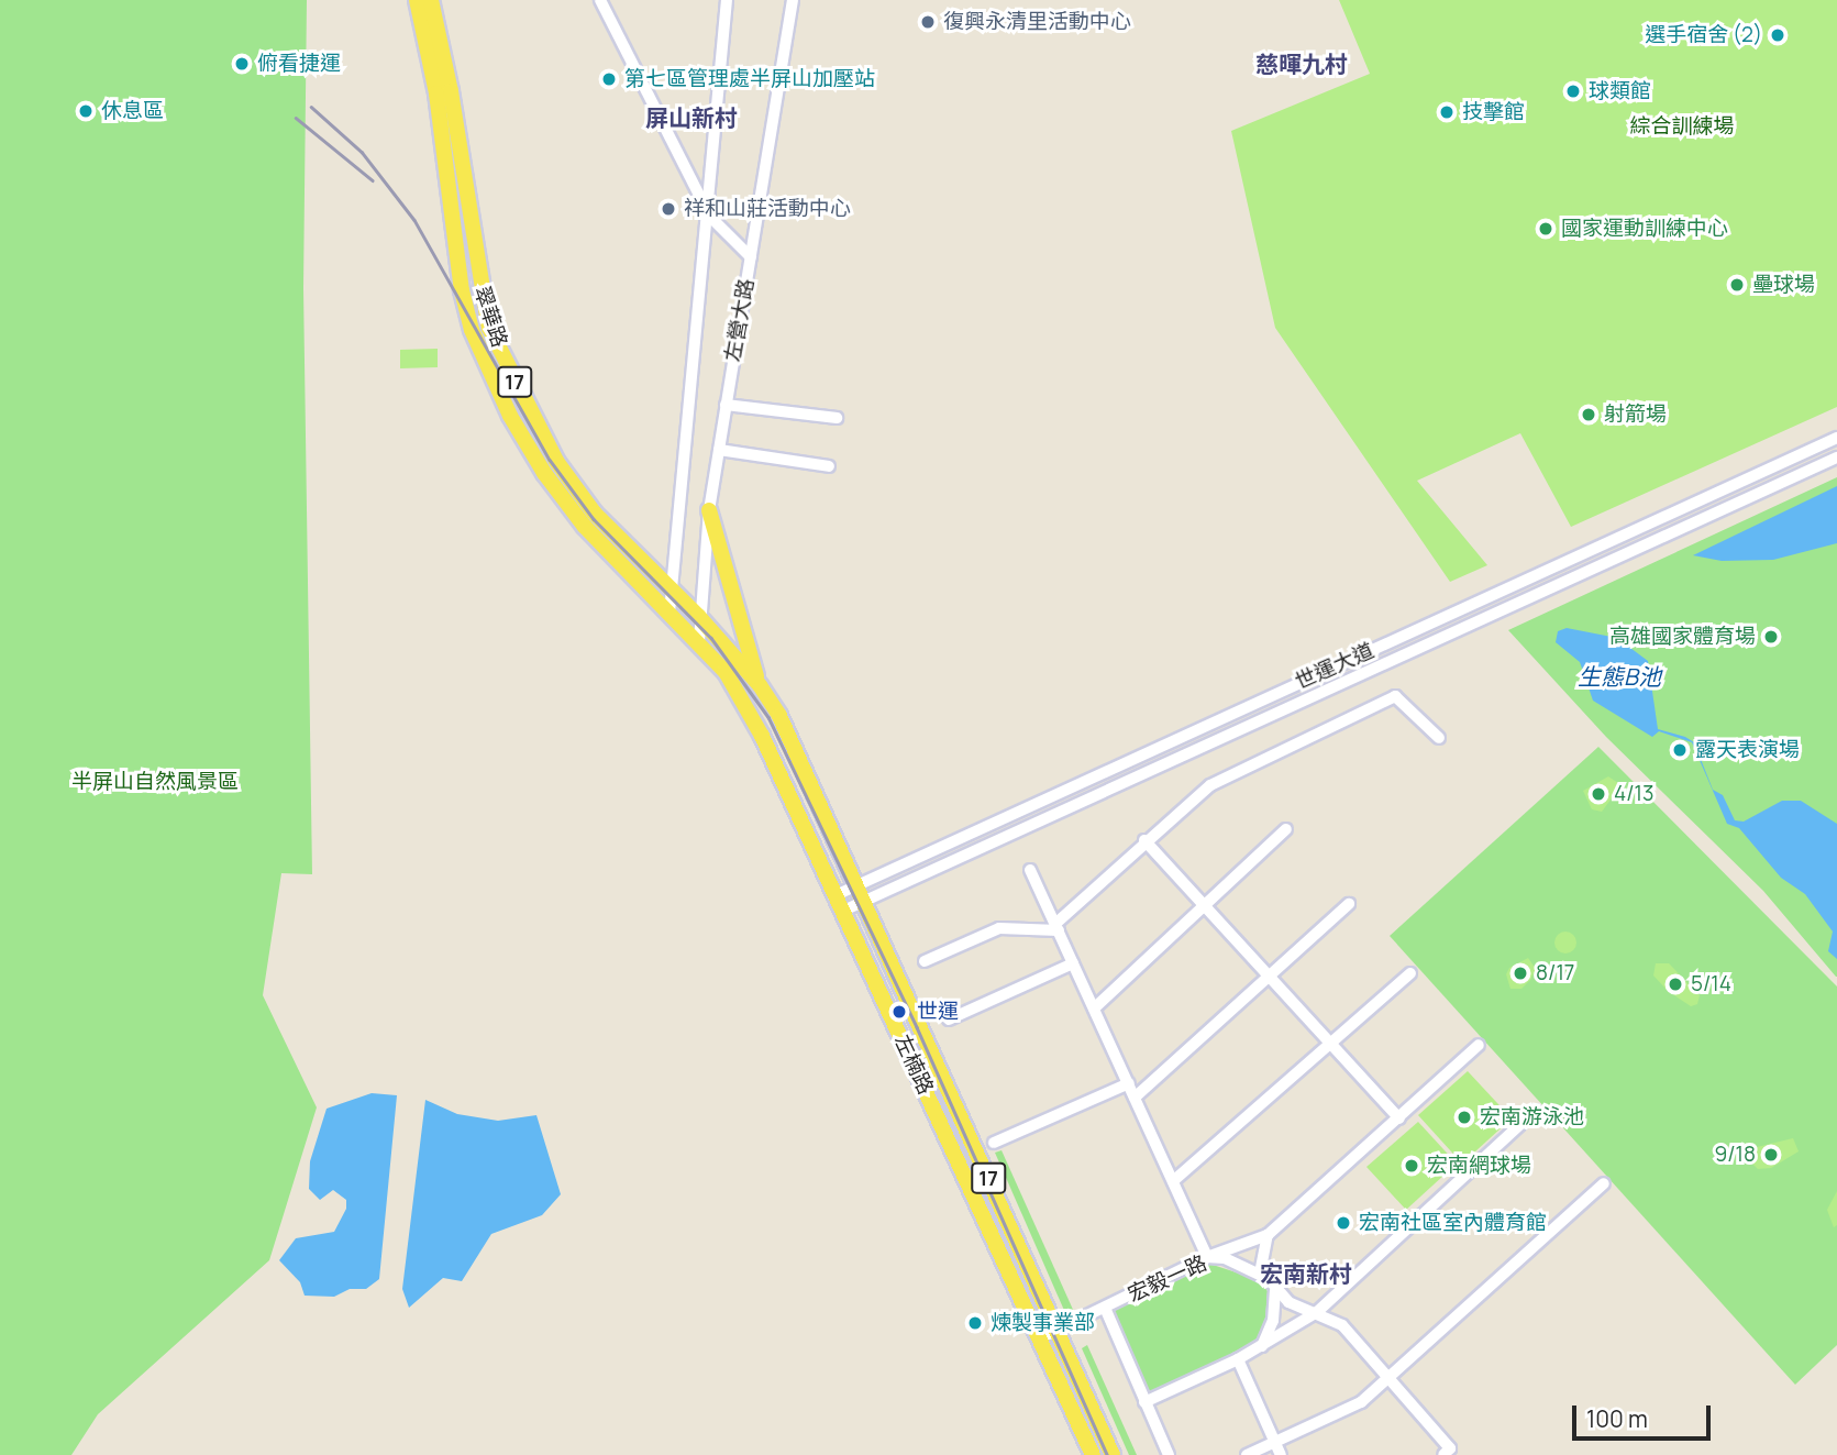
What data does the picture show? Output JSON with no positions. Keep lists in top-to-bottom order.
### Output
{
  "streets": {
    "main road": ["翠華路", "17", "左楠路"],
    "street": ["左營大路", "世運大道", "宏毅一路"]
  },
  "crossings": [
    ["翠華路", "左營大路"],
    ["翠華路", "左楠路"],
    ["左營大路", "左楠路"],
    ["世運大道", "左楠路"],
    ["左楠路", "宏毅一路"]
  ],
  "districts": ["慈暉九村", "屏山新村", "宏南新村"],
  "water": ["生態B池"],
  "parks": ["綜合訓練場", "半屏山自然風景區"],
  "places": [
    "復興永清里活動中心",
    "選手宿舍 (2)",
    "俯看捷運",
    "第七區管理處半屏山加壓站",
    "球類館",
    "休息區",
    "技擊館",
    "祥和山莊活動中心",
    "國家運動訓練中心",
    "壘球場",
    "射箭場",
    "高雄國家體育場",
    "露天表演場",
    "4/13",
    "8/17",
    "5/14",
    "世運",
    "宏南游泳池",
    "9/18",
    "宏南網球場",
    "宏南社區室內體育館",
    "煉製事業部"
  ],
  "scale_bar": "100 m"
}
